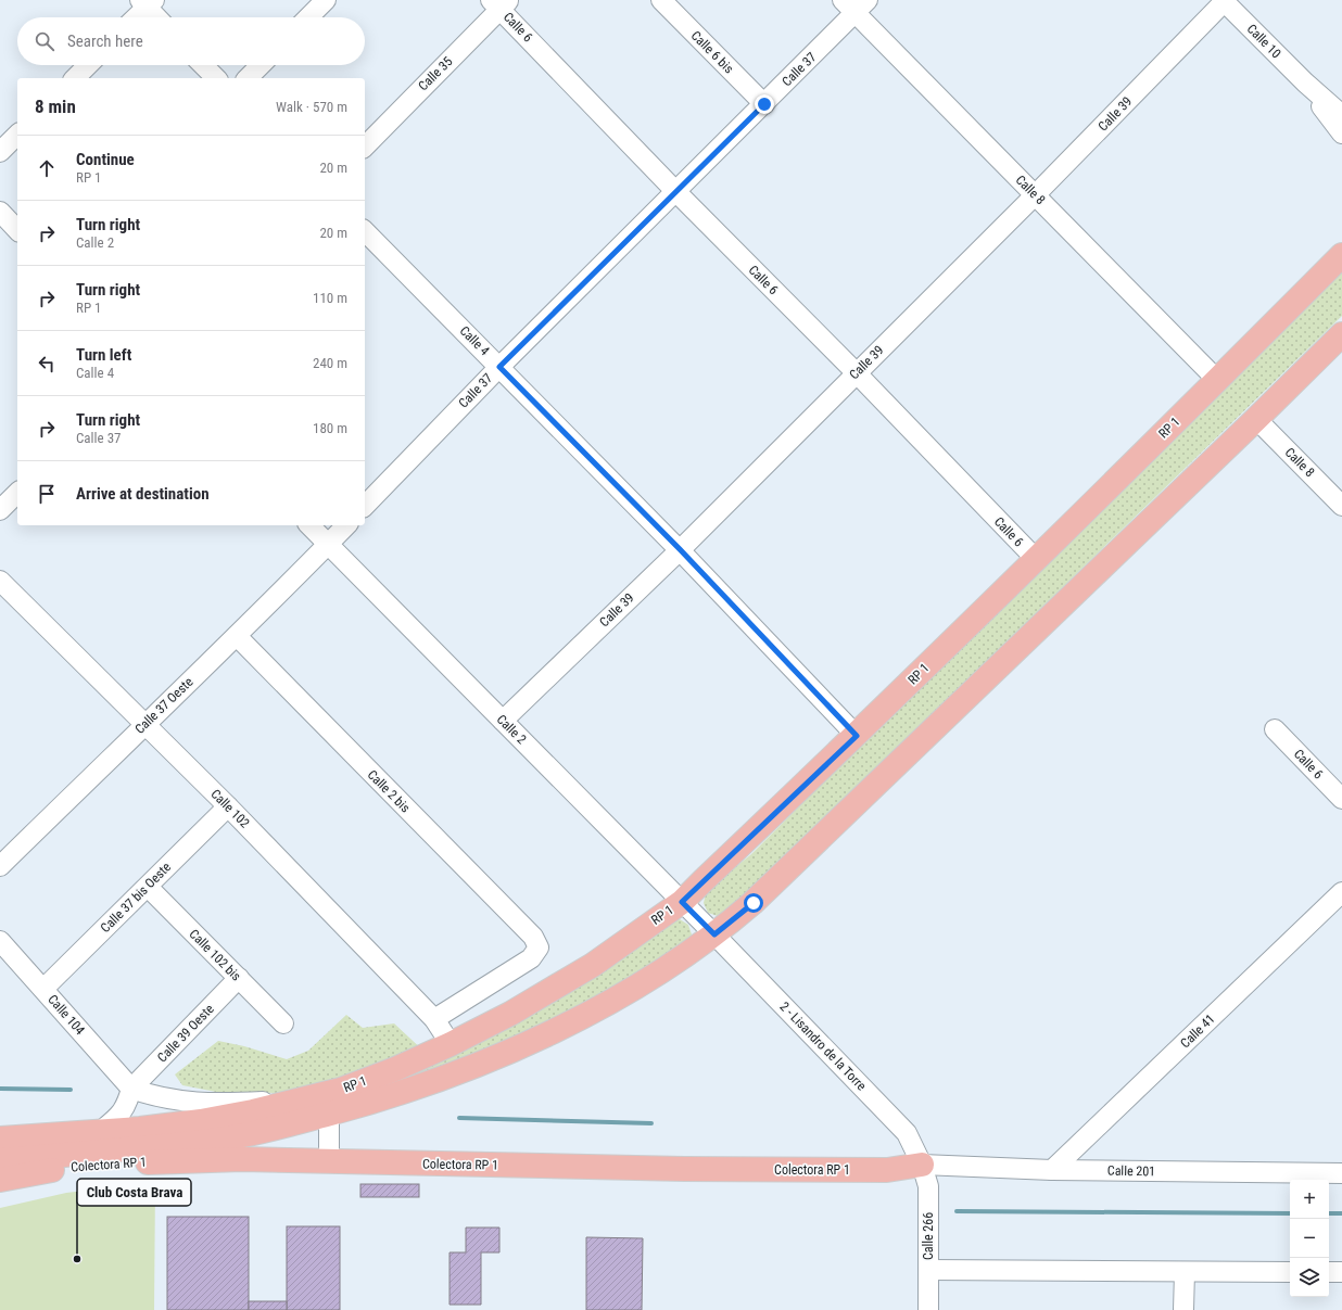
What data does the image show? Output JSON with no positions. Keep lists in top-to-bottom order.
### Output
{
  "streets": {
    "main road": ["RP 1", "Colectora RP 1"],
    "street": [
      "Calle 6",
      "Calle 10",
      "Calle 6 bis",
      "Calle 37",
      "Calle 35",
      "Calle 39",
      "Calle 8",
      "Calle 4",
      "Calle 37 Oeste",
      "Calle 2",
      "Calle 2 bis",
      "Calle 102",
      "Calle 37 bis Oeste",
      "Calle 102 bis",
      "Calle 104",
      "Calle 41",
      "Calle 39 Oeste",
      "2 - Lisandro de la Torre",
      "Calle 201",
      "Calle 266"
    ]
  },
  "crossings": [
    ["Calle 6", "Calle 37"],
    ["Calle 6", "Calle 35"],
    ["Calle 6", "Calle 39"],
    ["Calle 6", "RP 1"],
    ["Calle 10", "Calle 39"],
    ["Calle 6 bis", "Calle 37"],
    ["Calle 37", "Calle 8"],
    ["Calle 37", "Calle 4"],
    ["Calle 39", "Calle 8"],
    ["Calle 39", "Calle 4"],
    ["Calle 39", "Calle 2"],
    ["Calle 8", "RP 1"],
    ["Calle 4", "RP 1"],
    ["RP 1", "Calle 2"],
    ["RP 1", "Calle 102"],
    ["RP 1", "2 - Lisandro de la Torre"],
    ["Calle 37 Oeste", "Calle 2"],
    ["Calle 37 Oeste", "Calle 2 bis"],
    ["Calle 37 Oeste", "Calle 102"],
    ["Calle 2", "2 - Lisandro de la Torre"],
    ["Calle 2 bis", "Calle 102"],
    ["Calle 102", "Calle 37 bis Oeste"],
    ["Calle 37 bis Oeste", "Calle 102 bis"],
    ["Calle 37 bis Oeste", "Calle 104"],
    ["Calle 102 bis", "Calle 39 Oeste"],
    ["Calle 104", "Calle 39 Oeste"],
    ["Calle 41", "Calle 201"],
    ["2 - Lisandro de la Torre", "Colectora RP 1"],
    ["2 - Lisandro de la Torre", "Calle 201"],
    ["2 - Lisandro de la Torre", "Calle 266"],
    ["Colectora RP 1", "Calle 201"],
    ["Colectora RP 1", "Calle 266"],
    ["Calle 201", "Calle 266"]
  ],
  "places": ["Club Costa Brava"],
  "page": {
    "search": "Search here",
    "heading": ["8 min", "Walk · 570 m"],
    "list": [
      ["Continue", "RP 1", "20 m"],
      ["Turn right", "Calle 2", "20 m"],
      ["Turn right", "RP 1", "110 m"],
      ["Turn left", "Calle 4", "240 m"],
      ["Turn right", "Calle 37", "180 m"],
      "Arrive at destination"
    ],
    "map_buttons": ["+", "−"]
  }
}
